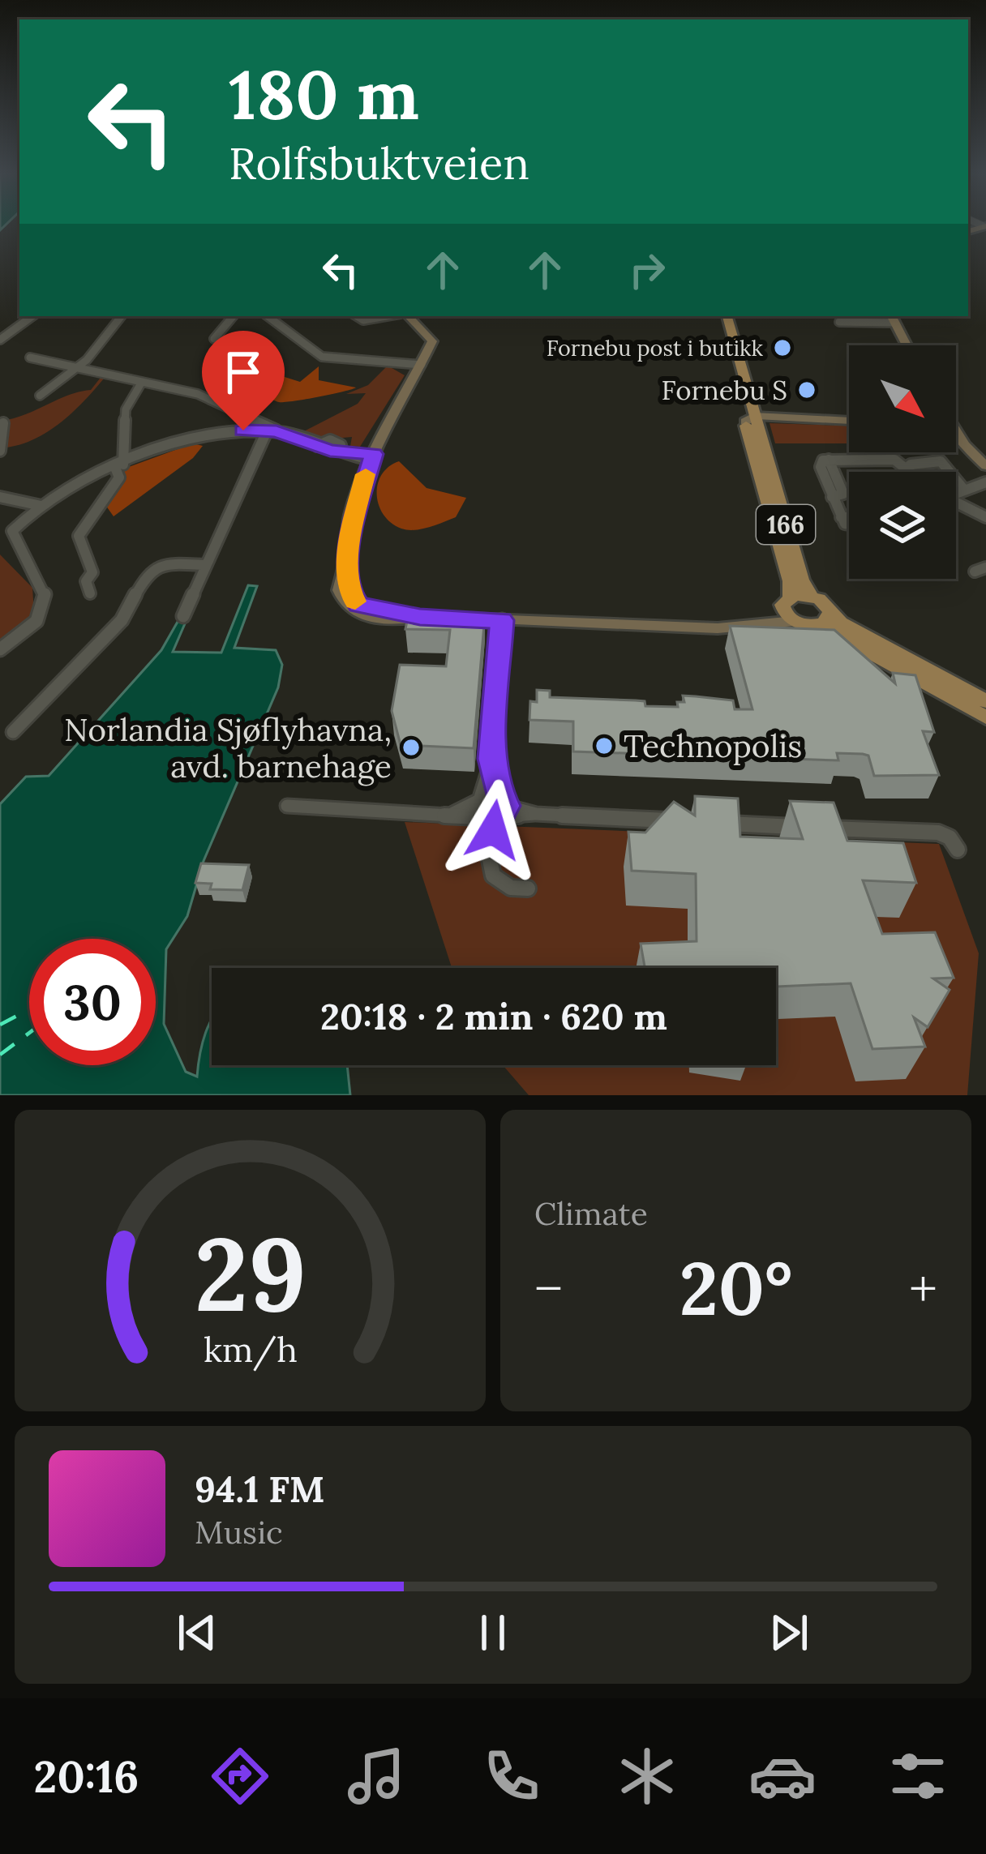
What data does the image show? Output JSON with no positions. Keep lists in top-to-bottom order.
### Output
{
  "streets": {
    "main road": ["166"]
  },
  "places": [
    "Fornebu post i butikk",
    "Fornebu S",
    "Technopolis",
    "Norlandia Sjøflyhavna, avd. barnehage"
  ],
  "north": "bottom right",
  "page": {
    "turn": ["180 m", "Rolfsbuktveien"],
    "limit": "30",
    "trip": "20:18 · 2 min · 620 m",
    "tile": "Climate",
    "heat": ["−", "20°", "+"],
    "song": ["94.1 FM", "Music"],
    "tabs": "20:16",
    "gauge": ["29", "km/h"]
  }
}
